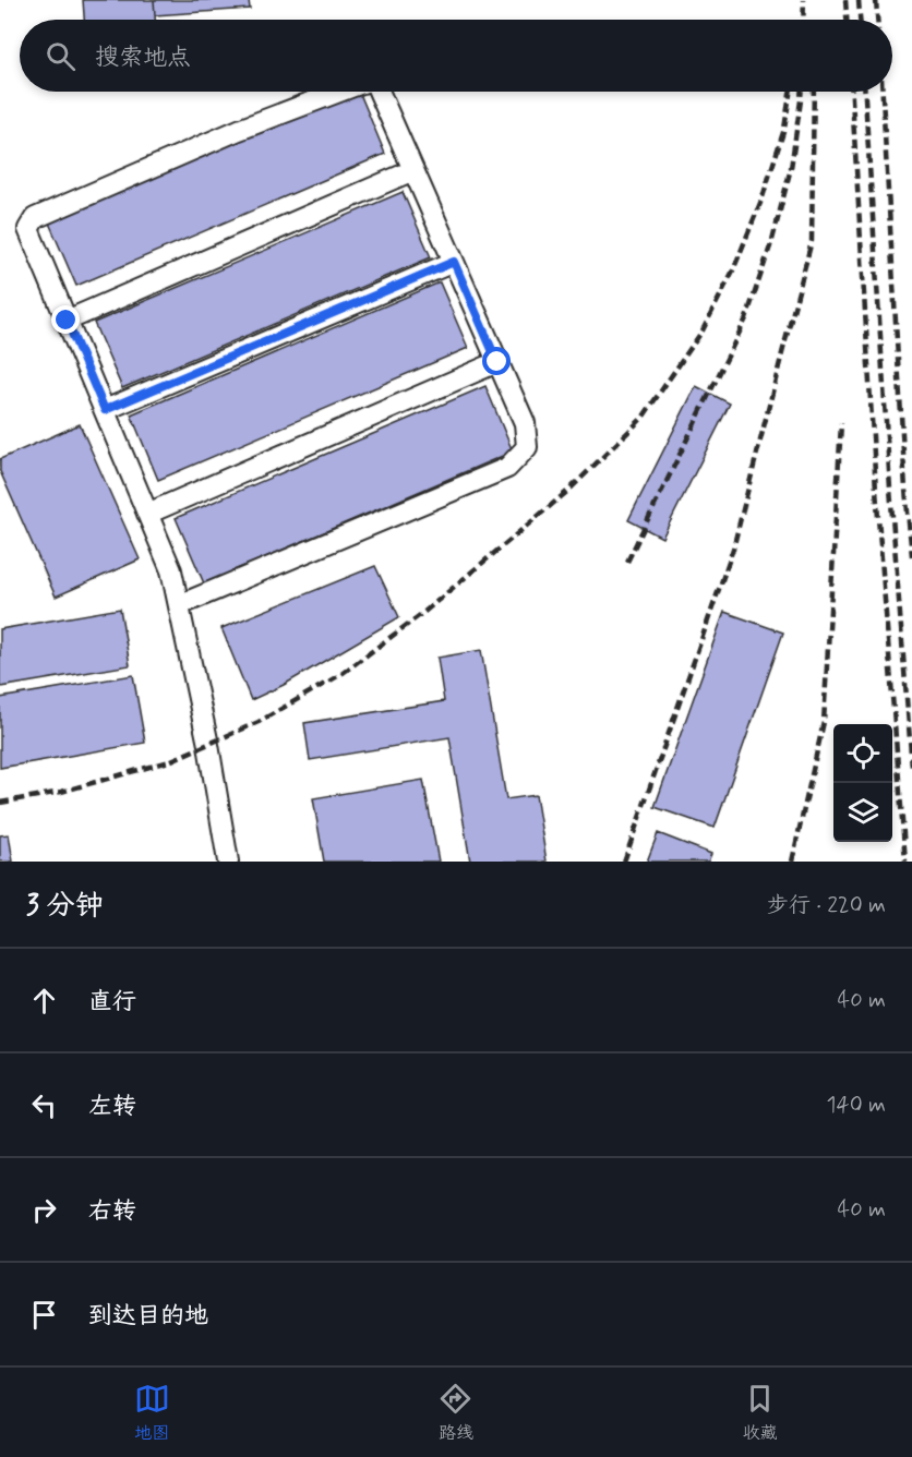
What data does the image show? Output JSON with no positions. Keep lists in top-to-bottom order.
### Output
{
  "page": {
    "search": "搜索地点",
    "heading": ["3 分钟", "步行 · 220 m"],
    "list": [
      ["直行", "40 m"],
      ["左转", "140 m"],
      ["右转", "40 m"],
      "到达目的地"
    ],
    "nav": ["地图", "路线", "收藏"]
  }
}
